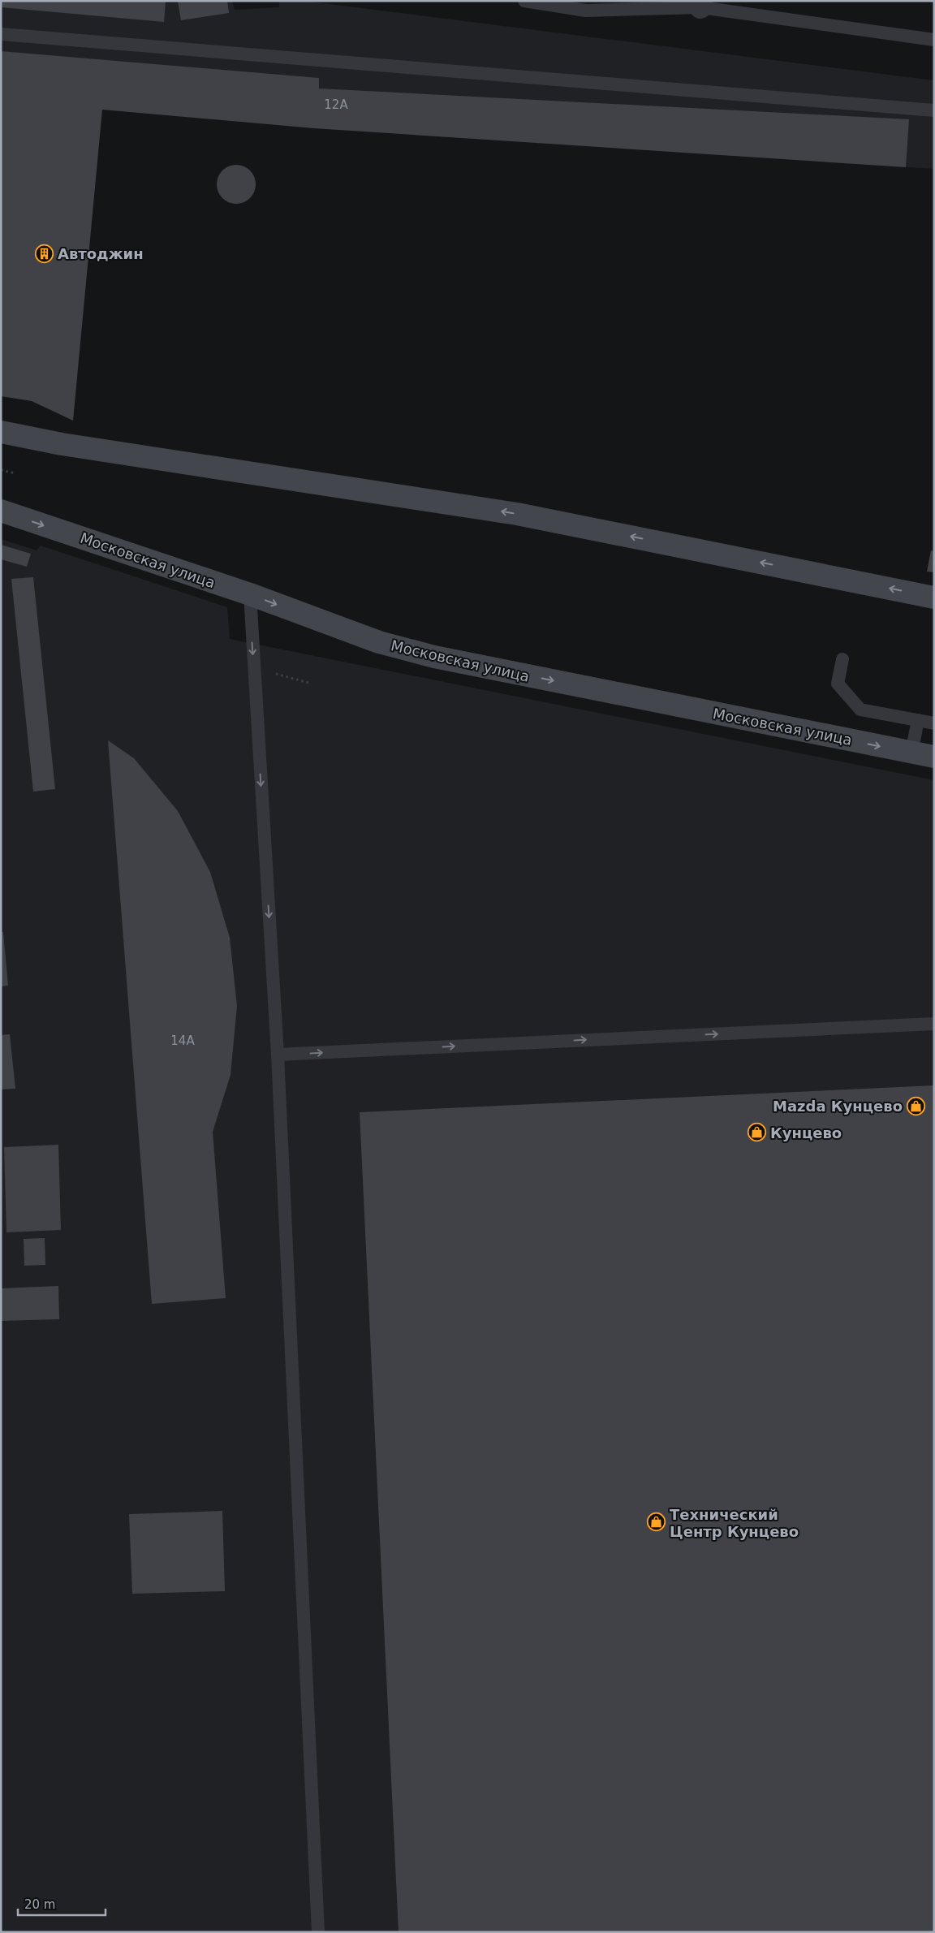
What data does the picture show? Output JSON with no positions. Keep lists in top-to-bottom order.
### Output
{
  "streets": {
    "street": ["Московская улица"]
  },
  "places": {
    "building": ["Автоджин"],
    "shop": ["Mazda Кунцево", "Кунцево", "Технический Центр Кунцево"]
  },
  "house_numbers": ["12А", "14А"],
  "scale_bar": "20 m"
}
